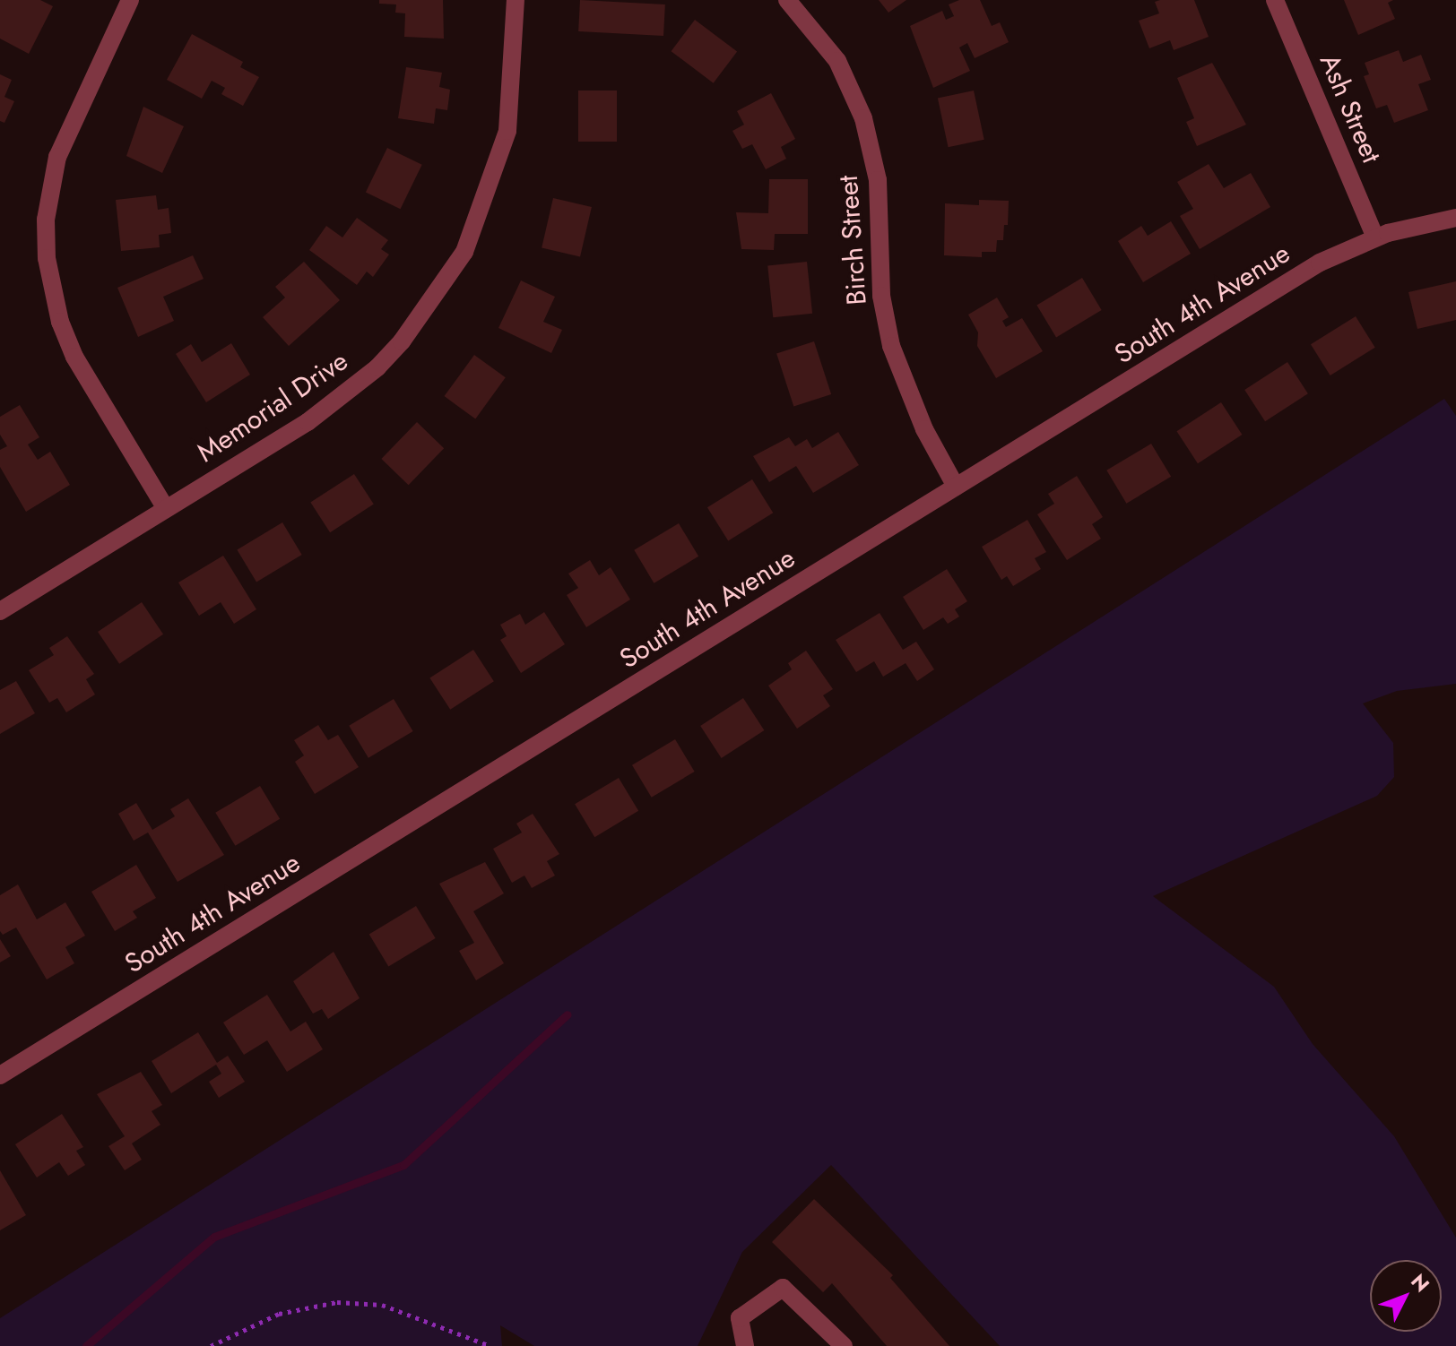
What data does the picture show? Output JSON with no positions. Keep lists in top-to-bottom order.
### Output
{
  "streets": {
    "street": [
      "Ash Street",
      "Birch Street",
      "South 4th Avenue",
      "Memorial Drive"
    ]
  },
  "crossings": [
    ["Ash Street", "South 4th Avenue"],
    ["Birch Street", "South 4th Avenue"]
  ],
  "north": "top right"
}
